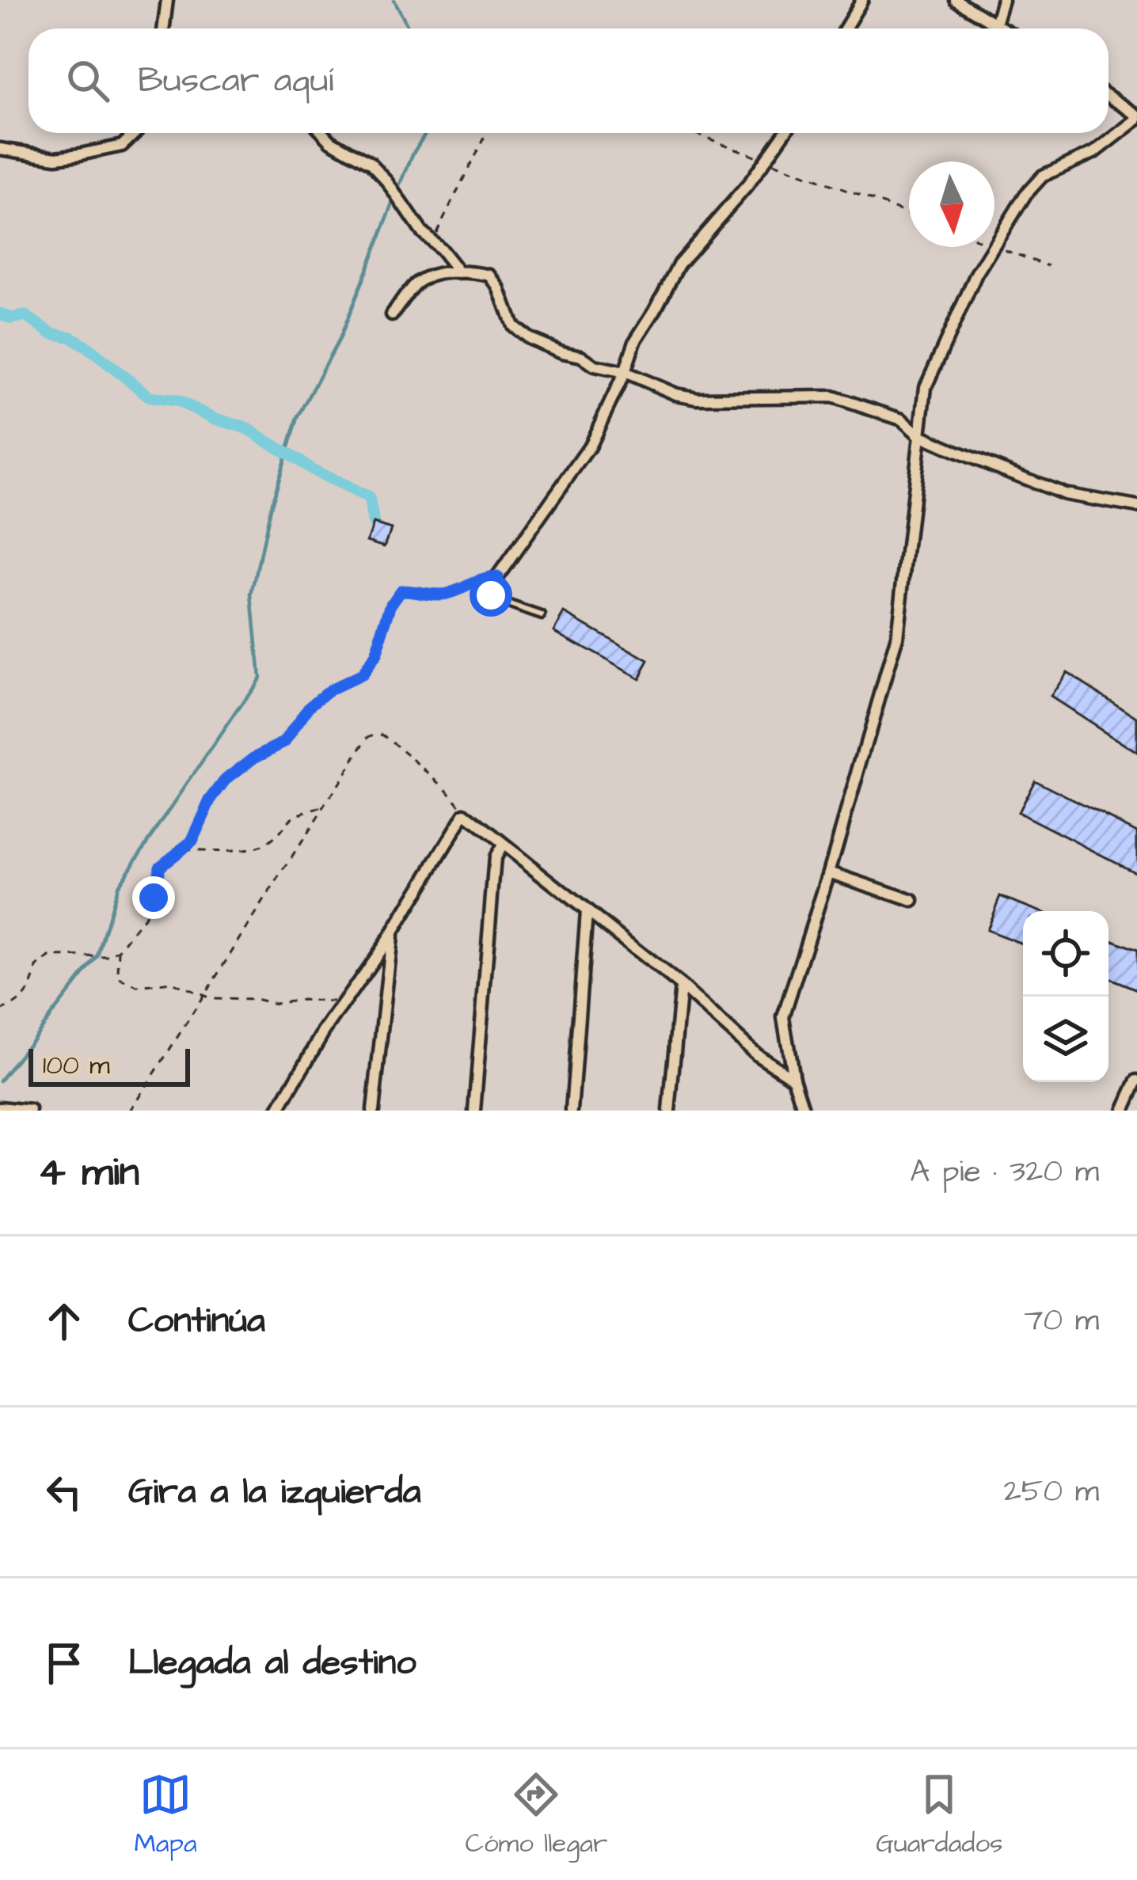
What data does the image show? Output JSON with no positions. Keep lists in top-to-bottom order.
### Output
{
  "scale_bar": "100 m",
  "north": "bottom",
  "page": {
    "search": "Buscar aquí",
    "scale": "100 m",
    "heading": ["4 min", "A pie · 320 m"],
    "list": [
      ["Continúa", "70 m"],
      ["Gira a la izquierda", "250 m"],
      "Llegada al destino"
    ],
    "nav": ["Mapa", "Cómo llegar", "Guardados"]
  }
}
